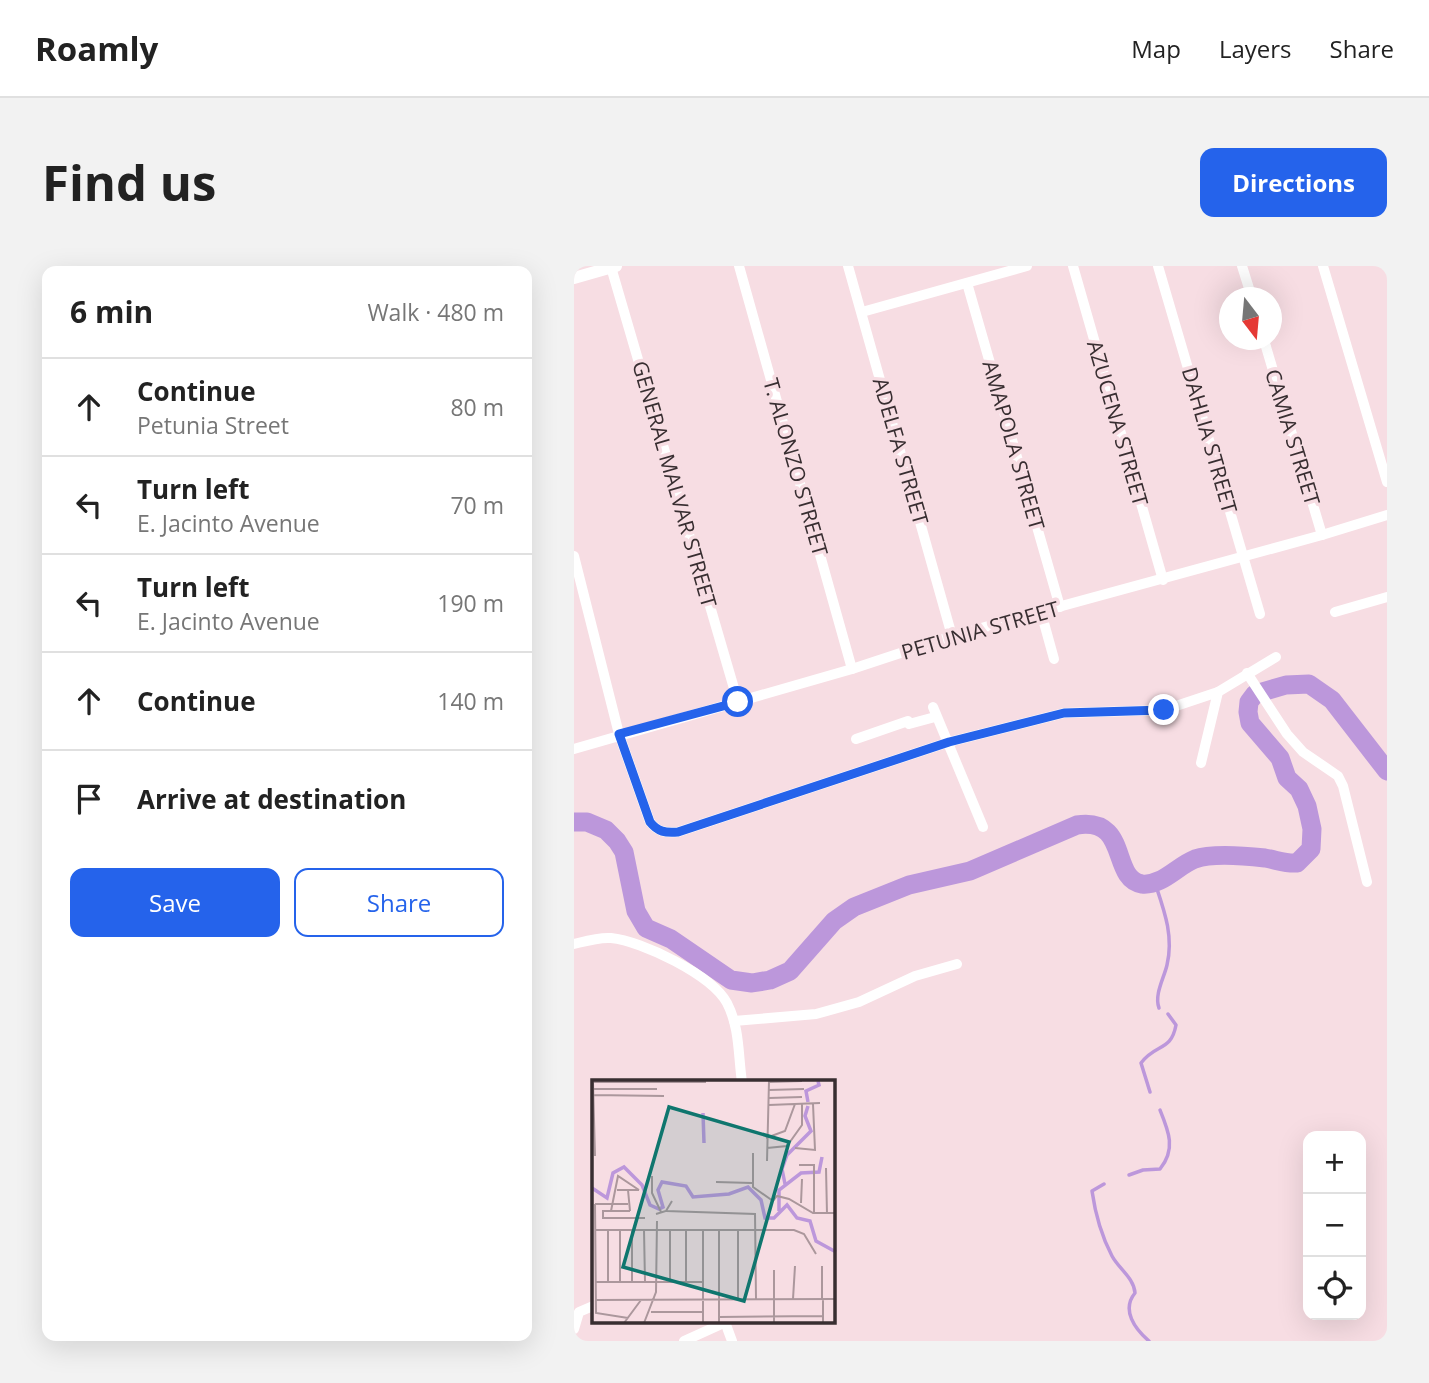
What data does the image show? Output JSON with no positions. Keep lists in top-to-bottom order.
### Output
{
  "streets": {
    "street": [
      "AZUCENA STREET",
      "CAMIA STREET",
      "DAHLIA STREET",
      "AMAPOLA STREET",
      "ADELFA STREET",
      "T. ALONZO STREET",
      "GENERAL MALVAR STREET",
      "PETUNIA STREET"
    ]
  },
  "crossings": [
    ["AZUCENA STREET", "PETUNIA STREET"],
    ["CAMIA STREET", "PETUNIA STREET"],
    ["DAHLIA STREET", "PETUNIA STREET"],
    ["AMAPOLA STREET", "PETUNIA STREET"],
    ["ADELFA STREET", "PETUNIA STREET"],
    ["T. ALONZO STREET", "PETUNIA STREET"],
    ["GENERAL MALVAR STREET", "PETUNIA STREET"]
  ],
  "north": "bottom",
  "page": {
    "header": "Roamly",
    "nav": ["Map", "Layers", "Share"],
    "buttons": [
      "Directions",
      ["Save", "Share"]
    ],
    "title": "Find us",
    "heading": ["6 min", "Walk · 480 m"],
    "list": [
      ["Continue", "Petunia Street", "80 m"],
      ["Turn left", "E. Jacinto Avenue", "70 m"],
      ["Turn left", "E. Jacinto Avenue", "190 m"],
      ["Continue", "140 m"],
      "Arrive at destination"
    ],
    "map_buttons": ["+", "−"]
  }
}
